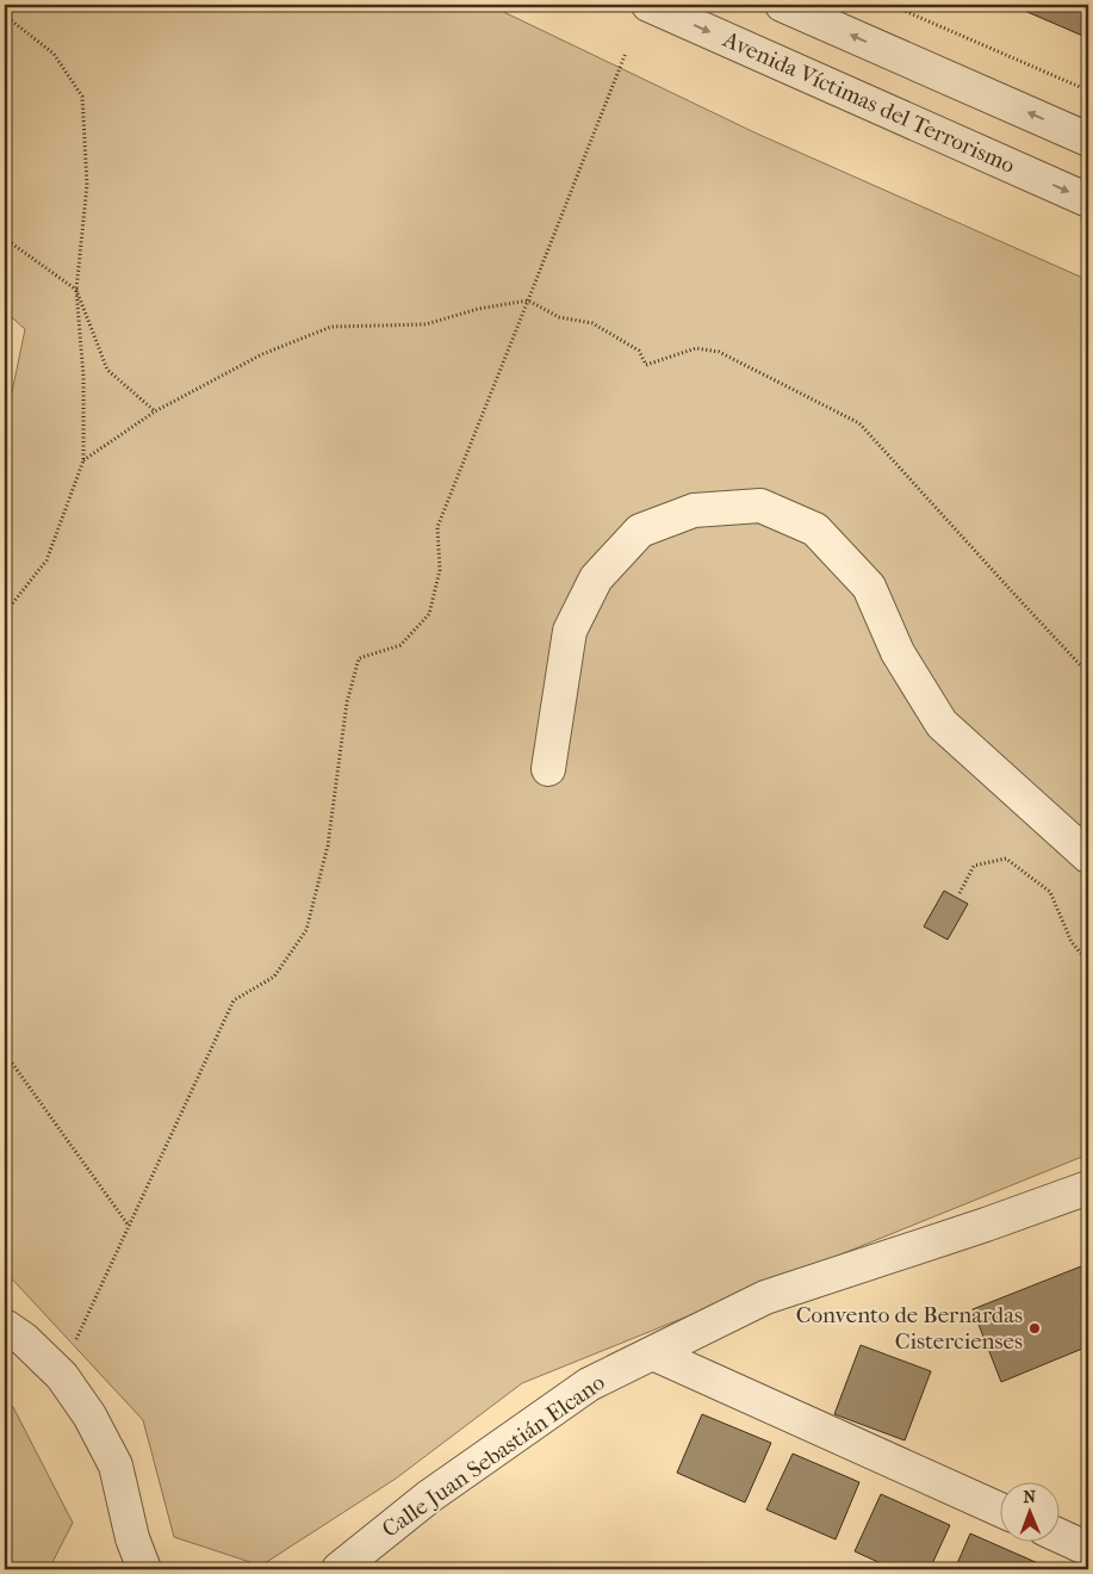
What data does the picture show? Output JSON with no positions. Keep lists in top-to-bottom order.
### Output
{
  "streets": {
    "street": ["Avenida Víctimas del Terrorismo", "Calle Juan Sebastián Elcano"]
  },
  "places": ["Convento de Bernardas Cistercienses"],
  "north": "top"
}
